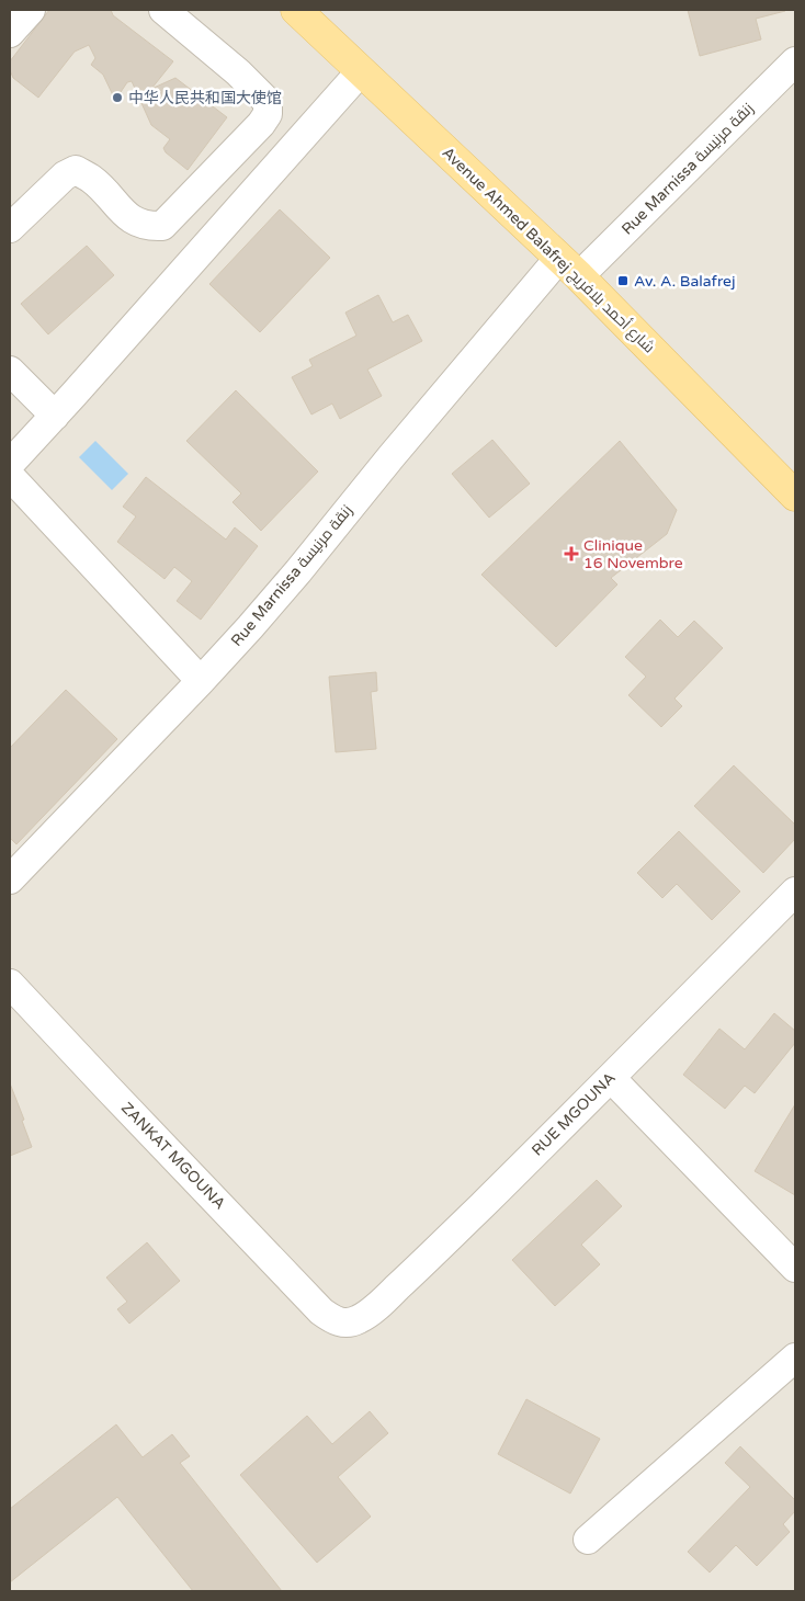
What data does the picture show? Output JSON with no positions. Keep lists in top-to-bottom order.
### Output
{
  "streets": {
    "main road": ["Avenue Ahmed Balafrej شارع أحمد بلافريج"],
    "street": ["Rue Marnissa زنقة مرنيسة", "RUE MGOUNA", "ZANKAT MGOUNA"]
  },
  "crossings": [
    ["Rue Marnissa زنقة مرنيسة", "Avenue Ahmed Balafrej شارع أحمد بلافريج"],
    ["RUE MGOUNA", "ZANKAT MGOUNA"]
  ],
  "places": {
    "other": ["中华人民共和国大使馆"],
    "transit": ["Av. A. Balafrej"],
    "health": ["Clinique 16 Novembre"]
  }
}
